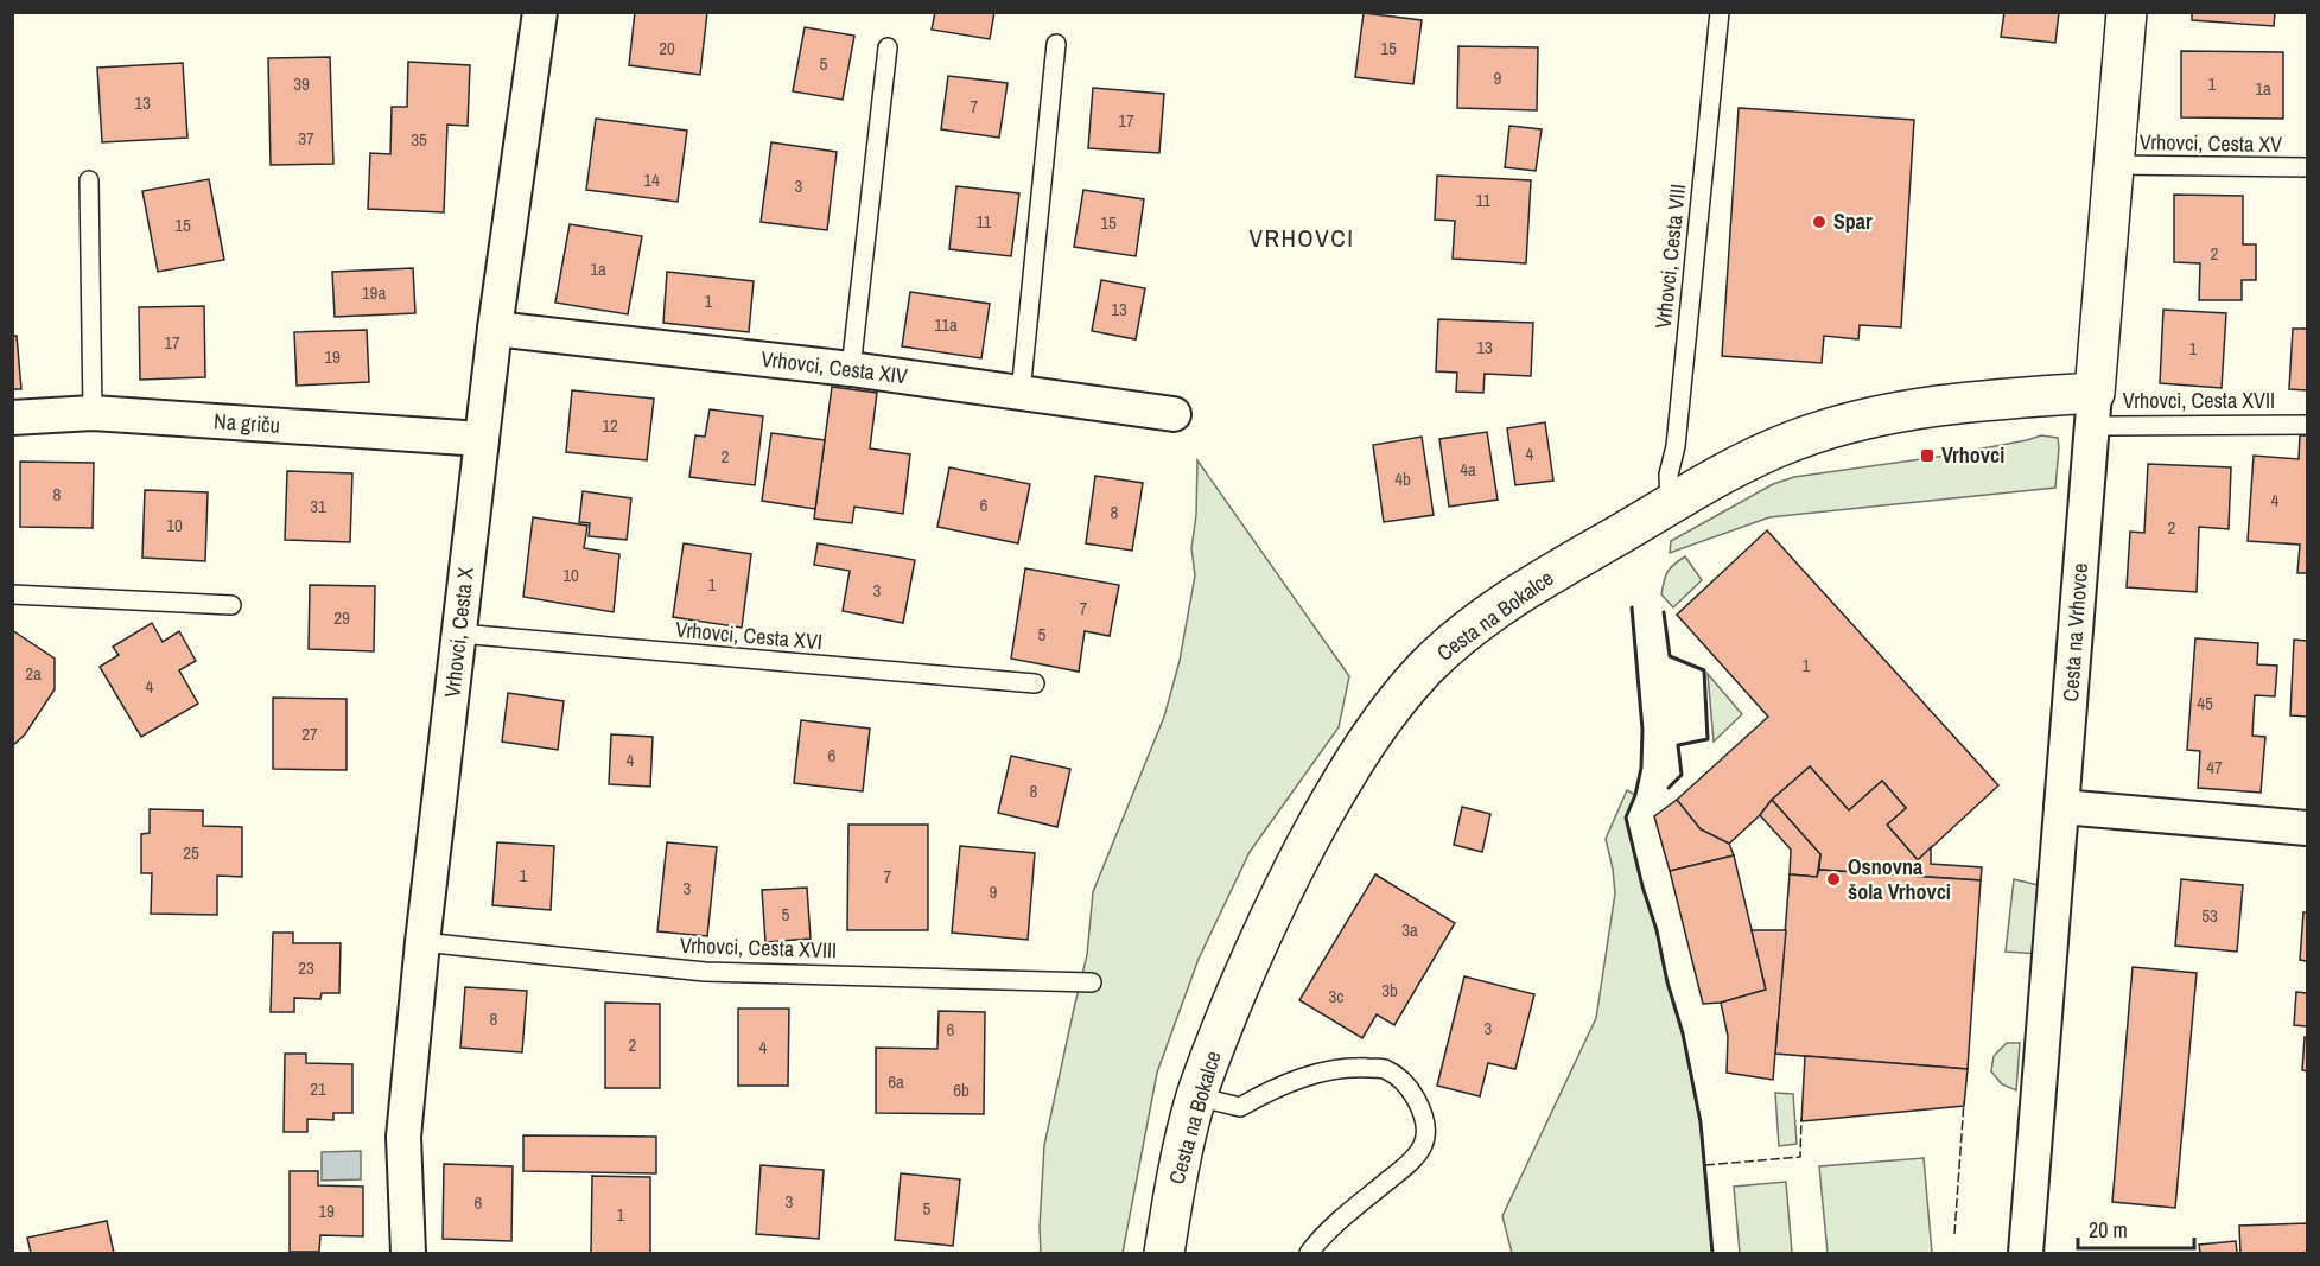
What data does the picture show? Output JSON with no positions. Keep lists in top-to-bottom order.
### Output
{
  "streets": {
    "street": [
      "Vrhovci, Cesta XIV",
      "Na griču",
      "Cesta na Bokalce",
      "Vrhovci, Cesta X",
      "Cesta na Vrhovce"
    ],
    "lane": [
      "Vrhovci, Cesta XV",
      "Vrhovci, Cesta VIII",
      "Vrhovci, Cesta XVII",
      "Vrhovci, Cesta XVI",
      "Vrhovci, Cesta XVIII"
    ]
  },
  "crossings": [
    ["Vrhovci, Cesta XV", "Cesta na Vrhovce"],
    ["Vrhovci, Cesta VIII", "Cesta na Bokalce"],
    ["Vrhovci, Cesta XIV", "Vrhovci, Cesta X"],
    ["Vrhovci, Cesta XVII", "Cesta na Bokalce"],
    ["Vrhovci, Cesta XVII", "Cesta na Vrhovce"],
    ["Na griču", "Vrhovci, Cesta X"],
    ["Cesta na Bokalce", "Cesta na Vrhovce"],
    ["Vrhovci, Cesta X", "Vrhovci, Cesta XVI"],
    ["Vrhovci, Cesta X", "Vrhovci, Cesta XVIII"]
  ],
  "districts": ["VRHOVCI"],
  "places": {
    "other": ["Spar", "Osnovna šola Vrhovci"],
    "transit": ["Vrhovci"]
  },
  "house_numbers": [
    "20",
    "15",
    "5",
    "9",
    "39",
    "1",
    "1a",
    "13",
    "7",
    "17",
    "37",
    "35",
    "14",
    "3",
    "11",
    "11",
    "15",
    "15",
    "2",
    "1a",
    "19a",
    "1",
    "13",
    "11a",
    "17",
    "13",
    "1",
    "19",
    "12",
    "4",
    "2",
    "4a",
    "4b",
    "8",
    "4",
    "6",
    "31",
    "8",
    "10",
    "2",
    "10",
    "1",
    "3",
    "7",
    "29",
    "5",
    "1",
    "2a",
    "4",
    "45",
    "27",
    "6",
    "4",
    "47",
    "8",
    "25",
    "1",
    "7",
    "3",
    "9",
    "5",
    "53",
    "3a",
    "23",
    "3b",
    "3c",
    "8",
    "3",
    "6",
    "2",
    "4",
    "6a",
    "21",
    "6b",
    "3",
    "6",
    "5",
    "19",
    "1"
  ],
  "scale_bar": "20 m"
}
